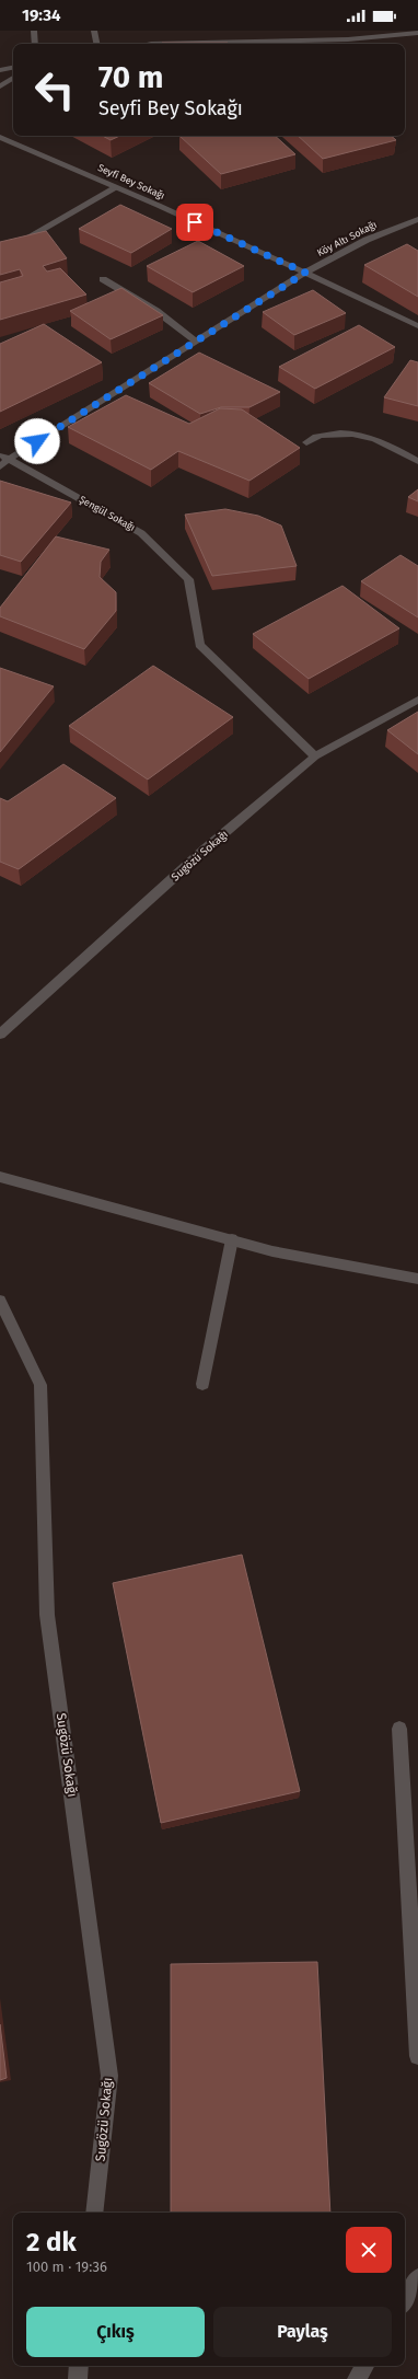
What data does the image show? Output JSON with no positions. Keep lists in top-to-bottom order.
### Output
{
  "streets": {
    "street": [
      "Seyfi Bey Sokağı",
      "Köy Altı Sokağı",
      "Şengül Sokağı",
      "Sugözü Sokağı"
    ]
  },
  "crossings": [
    ["Seyfi Bey Sokağı", "Köy Altı Sokağı"],
    ["Köy Altı Sokağı", "Şengül Sokağı"],
    ["Şengül Sokağı", "Sugözü Sokağı"]
  ],
  "page": {
    "status": "19:34",
    "turn": ["70 m", "Seyfi Bey Sokağı"],
    "heading": ["2 dk", "100 m · 19:36"],
    "buttons": ["Çıkış", "Paylaş"]
  }
}
